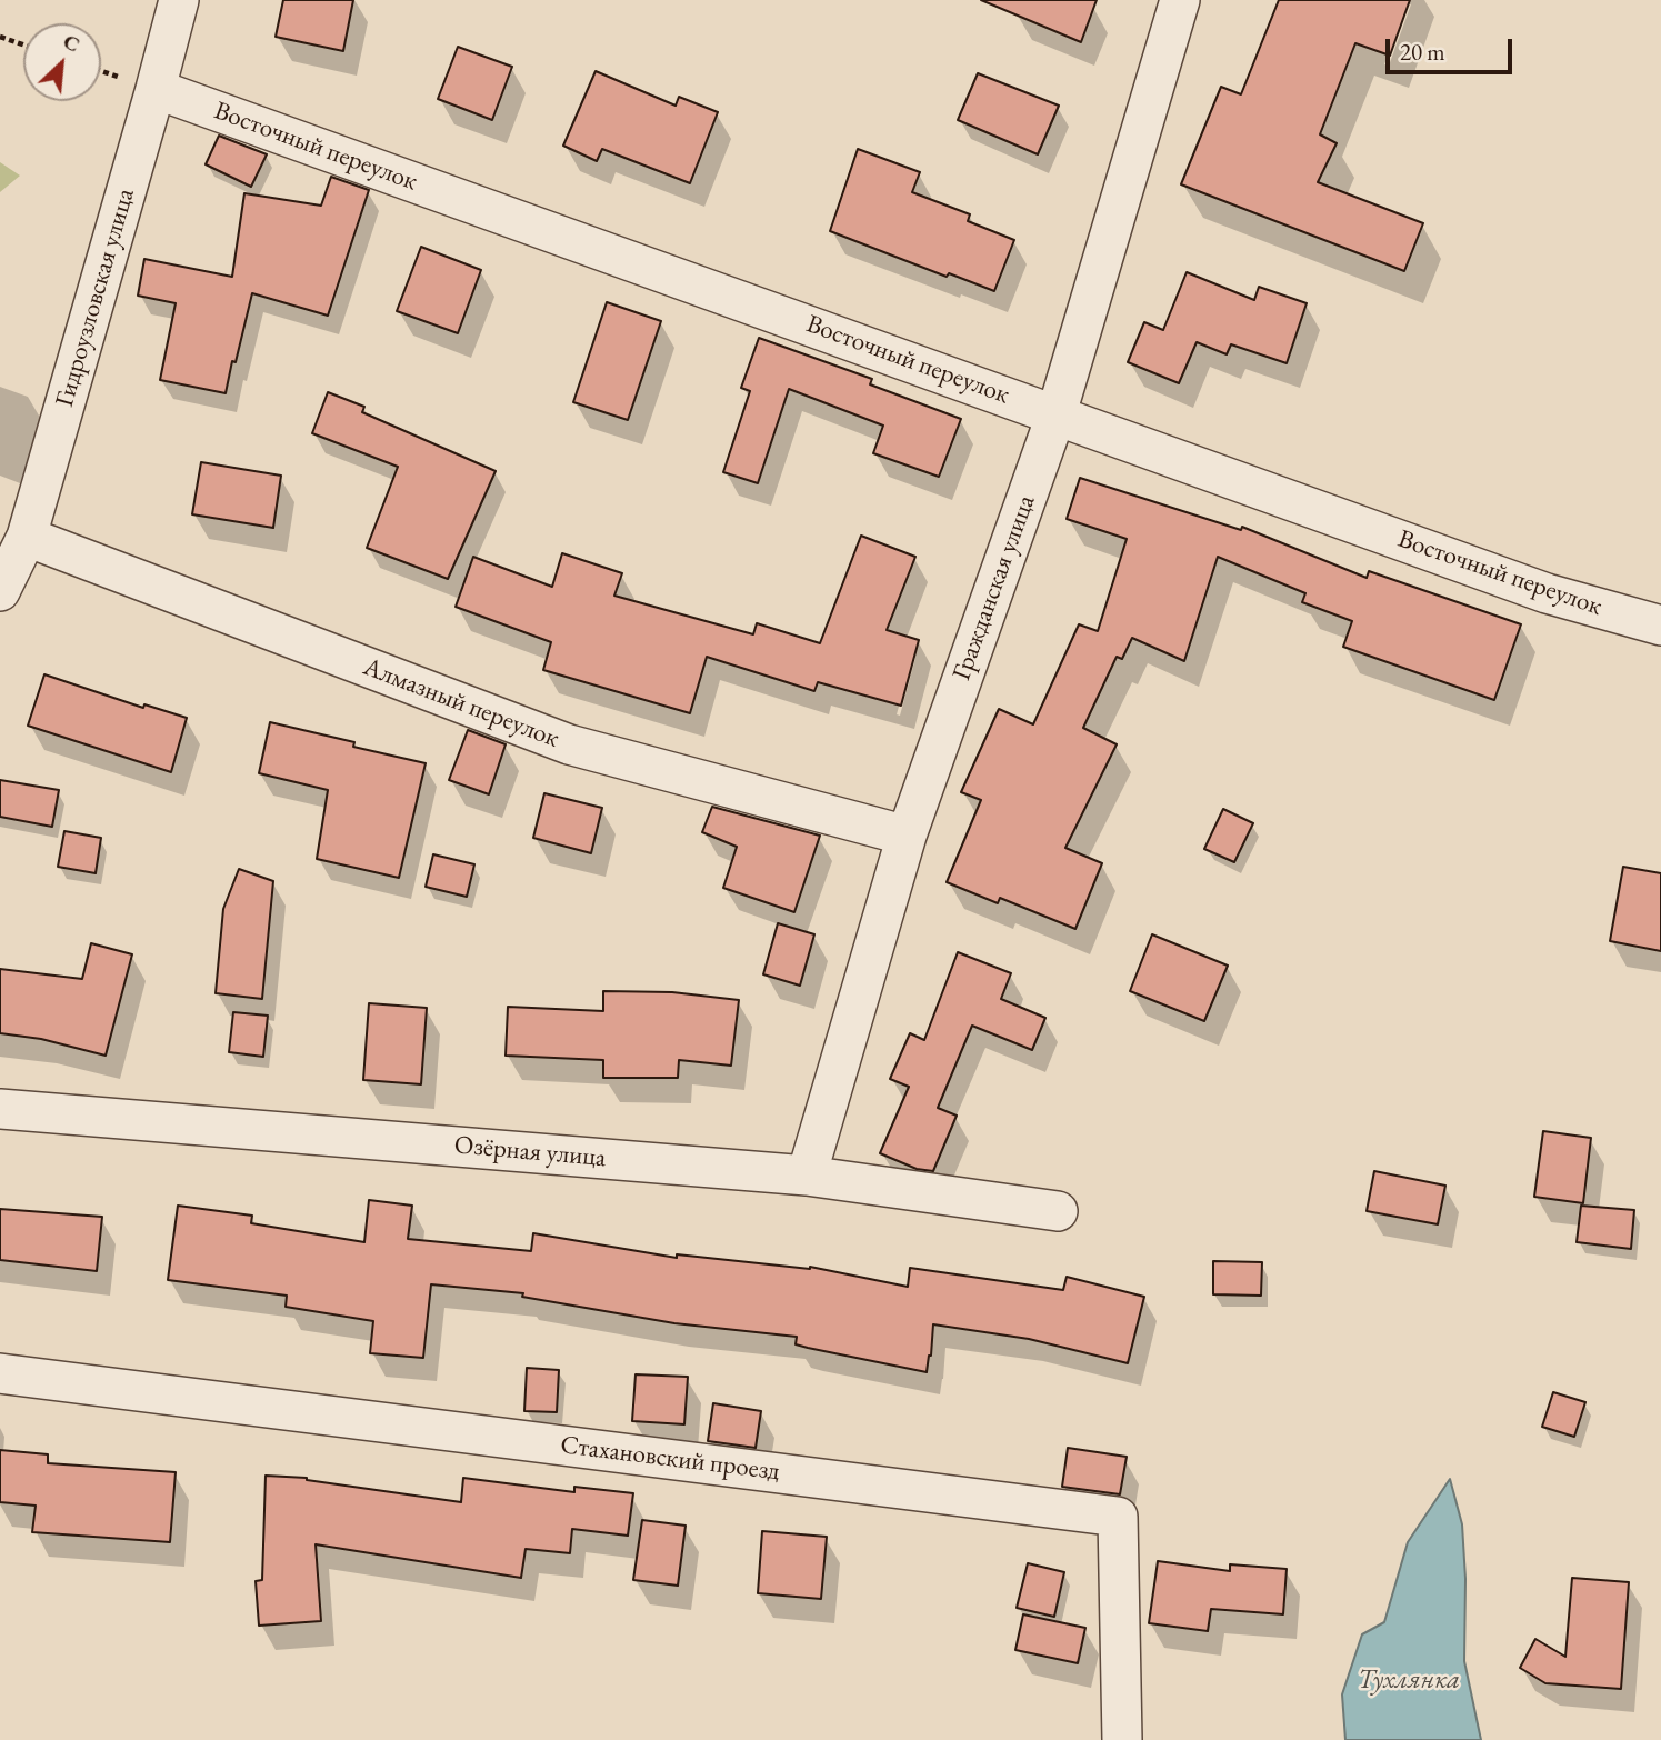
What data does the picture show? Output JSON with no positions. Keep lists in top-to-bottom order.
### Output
{
  "streets": {
    "street": [
      "Восточный переулок",
      "Гидроузловская улица",
      "Гражданская улица",
      "Алмазный переулок",
      "Озёрная улица",
      "Стахановский проезд"
    ]
  },
  "crossings": [
    ["Восточный переулок", "Гидроузловская улица"],
    ["Восточный переулок", "Гражданская улица"],
    ["Гидроузловская улица", "Алмазный переулок"],
    ["Гражданская улица", "Алмазный переулок"],
    ["Гражданская улица", "Озёрная улица"]
  ],
  "water": ["Тухлянка"],
  "scale_bar": "20 m",
  "north": "top right"
}
